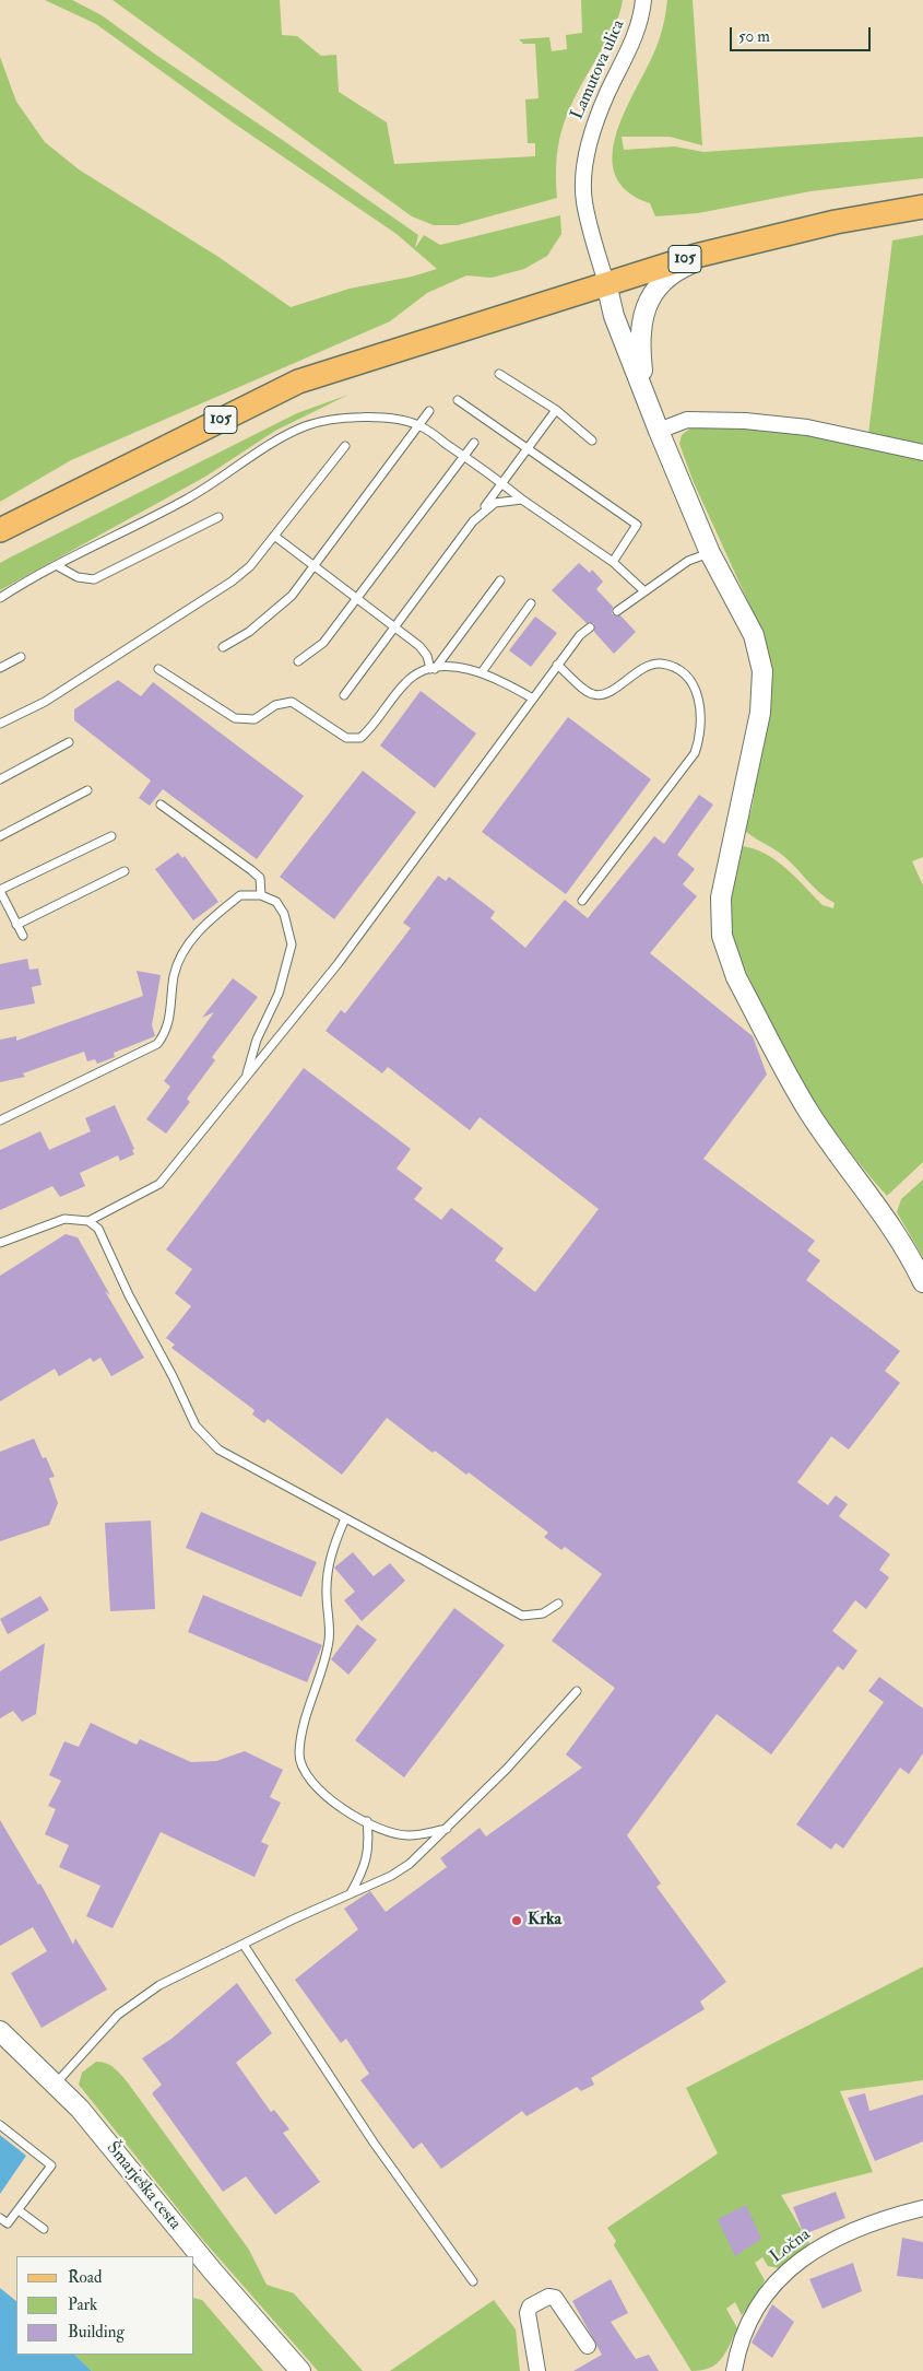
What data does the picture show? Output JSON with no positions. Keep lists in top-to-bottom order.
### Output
{
  "streets": {
    "main road": ["105"],
    "street": ["Lamutova ulica", "Šmarješka cesta", "Ločna"]
  },
  "crossings": [
    ["Lamutova ulica", "105"]
  ],
  "places": ["Krka"],
  "legend": ["Road", "Park", "Building"],
  "scale_bar": "50 m"
}
